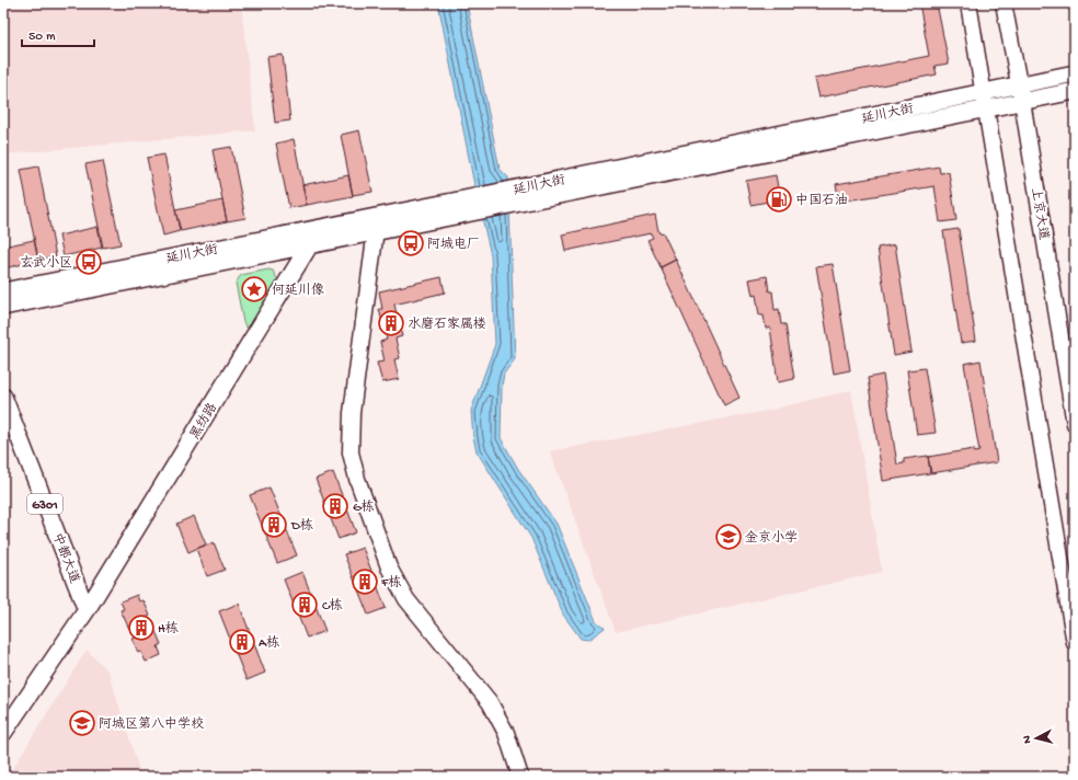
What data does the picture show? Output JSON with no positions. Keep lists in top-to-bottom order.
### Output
{
  "streets": {
    "main road": [
      "延川大街",
      "上京大道",
      "黑纺路",
      "G301",
      "中都大道"
    ]
  },
  "crossings": [
    ["延川大街", "上京大道"],
    ["延川大街", "黑纺路"],
    ["黑纺路", "中都大道"]
  ],
  "places": {
    "fuel station": ["中国石油"],
    "bus stop": ["阿城电厂", "玄武小区"],
    "place": ["何延川像"],
    "building": [
      "水磨石家属楼",
      "G栋",
      "D栋",
      "F栋",
      "C栋",
      "H栋",
      "A栋"
    ],
    "school or university": ["金京小学", "阿城区第八中学校"]
  },
  "scale_bar": "50 m",
  "north": "left"
}
